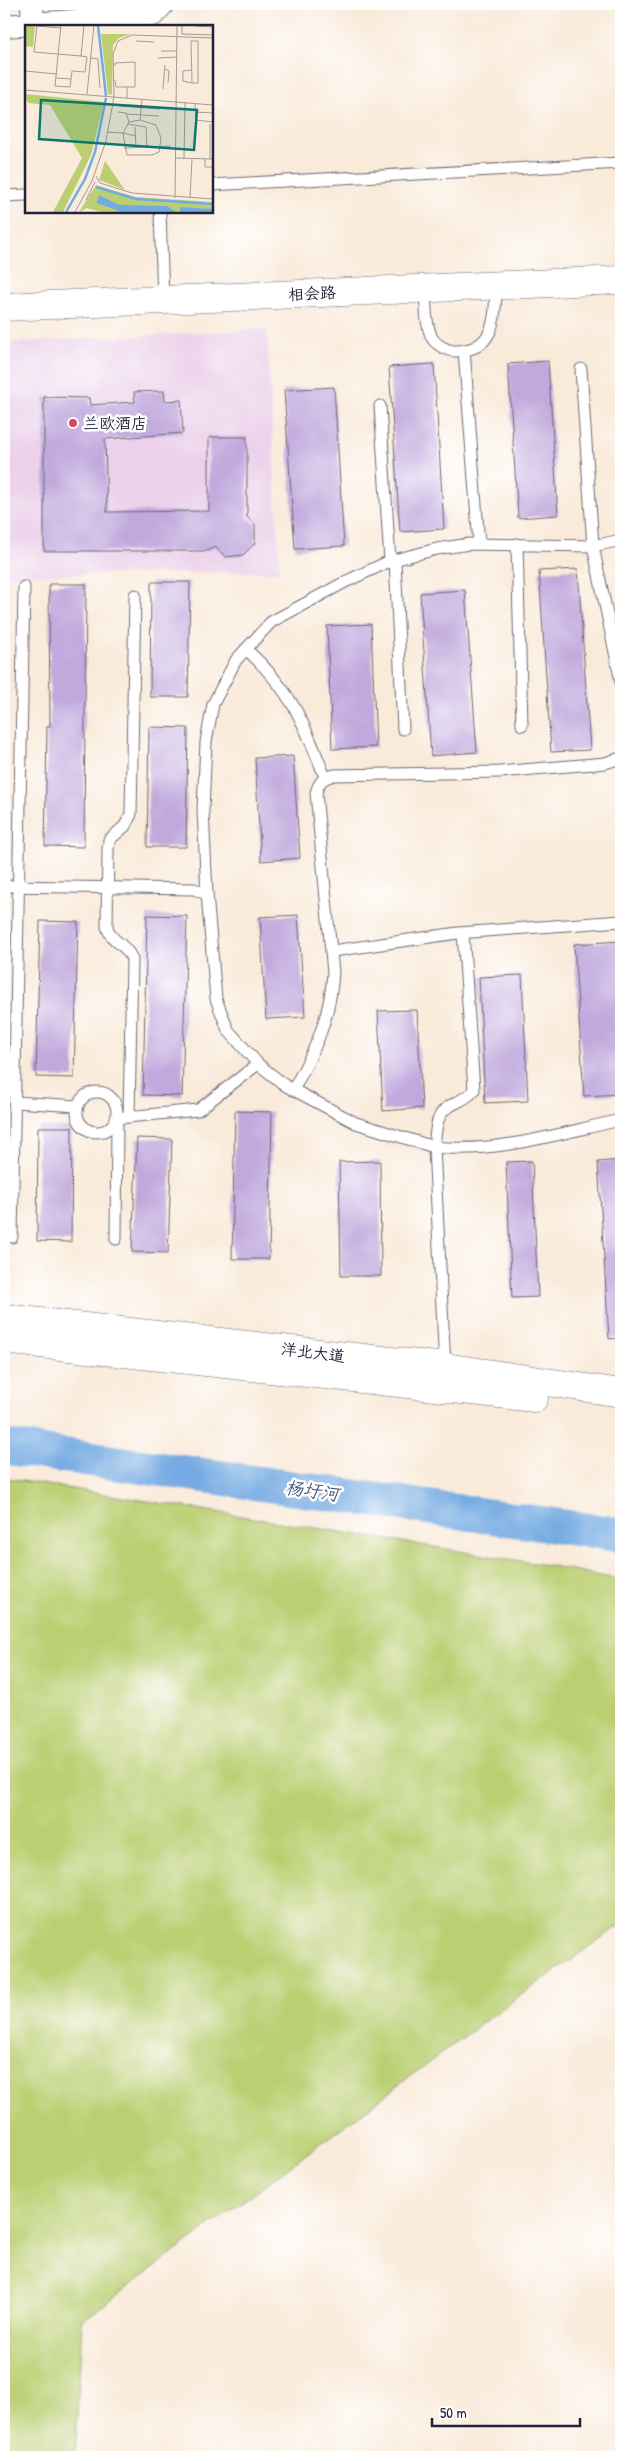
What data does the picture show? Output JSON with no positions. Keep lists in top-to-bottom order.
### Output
{
  "streets": {
    "street": ["相会路", "洋北大道"]
  },
  "water": ["杨圩河"],
  "places": ["兰欧酒店"],
  "scale_bar": "50 m"
}
